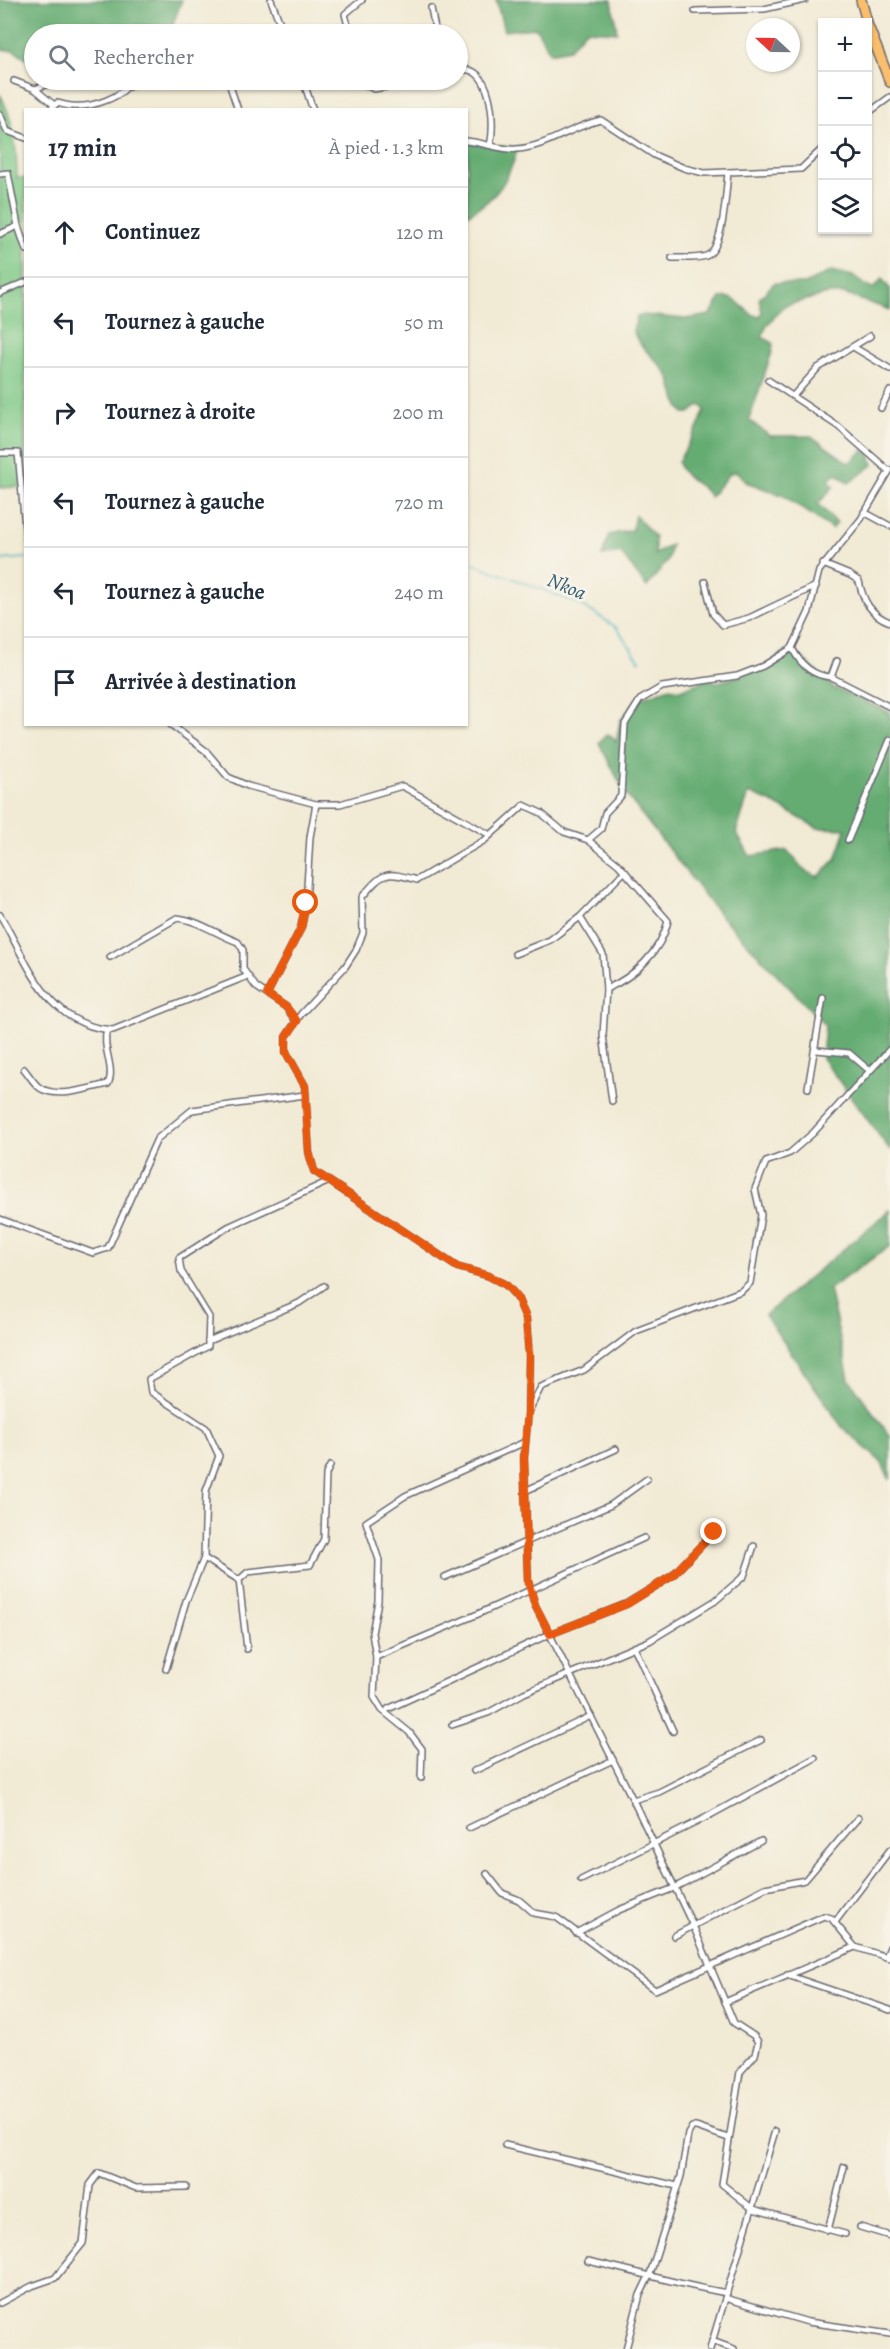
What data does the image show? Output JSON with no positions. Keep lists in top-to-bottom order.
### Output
{
  "water": ["Nkoa"],
  "north": "left",
  "page": {
    "map_buttons": ["+", "−"],
    "search": "Rechercher",
    "heading": ["17 min", "À pied · 1.3 km"],
    "list": [
      ["Continuez", "120 m"],
      ["Tournez à gauche", "50 m"],
      ["Tournez à droite", "200 m"],
      ["Tournez à gauche", "720 m"],
      ["Tournez à gauche", "240 m"],
      "Arrivée à destination"
    ]
  }
}
